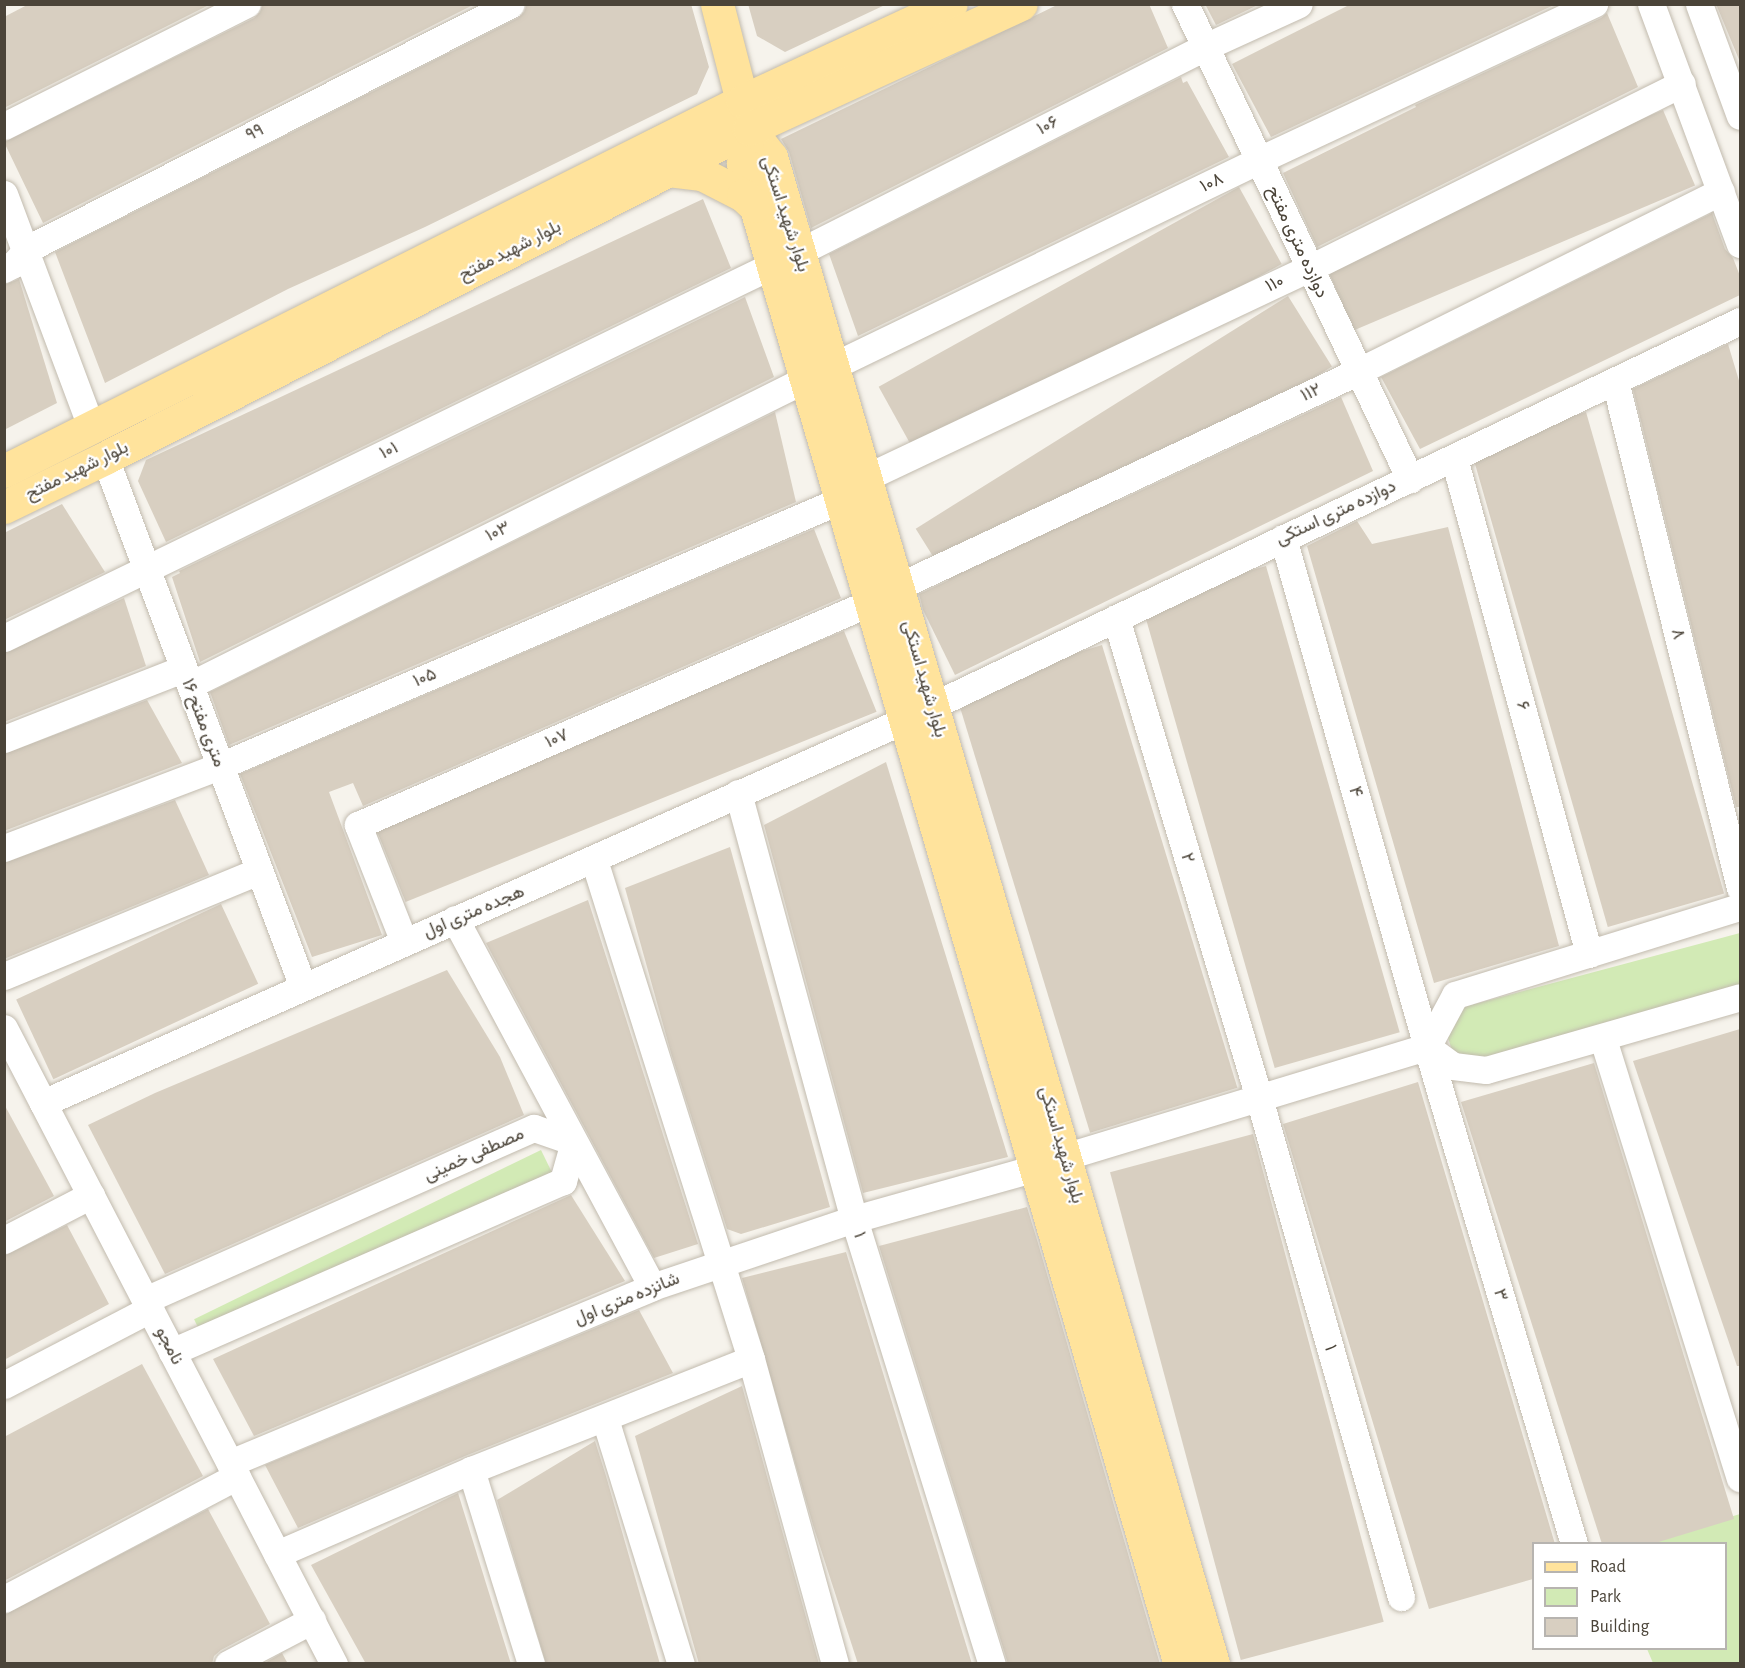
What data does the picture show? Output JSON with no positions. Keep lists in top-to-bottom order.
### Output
{
  "streets": {
    "main road": ["بلوار شهید استکی", "بلوار شهید مفتح"],
    "street": [
      "۱۰۶",
      "۹۹",
      "۱۰۸",
      "دوازده متری مفتح",
      "۱۱۰",
      "۱۱۲",
      "۱۰۱",
      "دوازده متری استکی",
      "۱۰۳",
      "۸",
      "۱۰۵",
      "۶",
      "۱۶ متری مفتح",
      "۱۰۷",
      "۴",
      "۲",
      "هجده متری اول",
      "مصطفی خمینی",
      "۱",
      "۳",
      "شانزده متری اول",
      "نامجو"
    ]
  },
  "crossings": [
    ["۱۰۶", "بلوار شهید استکی"],
    ["۱۰۶", "دوازده متری مفتح"],
    ["۱۰۶", "۱۰۱"],
    ["۱۰۸", "بلوار شهید استکی"],
    ["۱۰۸", "دوازده متری مفتح"],
    ["۱۰۸", "۱۰۳"],
    ["بلوار شهید استکی", "بلوار شهید مفتح"],
    ["بلوار شهید استکی", "۱۱۰"],
    ["بلوار شهید استکی", "۱۱۲"],
    ["بلوار شهید استکی", "۱۰۱"],
    ["بلوار شهید استکی", "دوازده متری استکی"],
    ["بلوار شهید استکی", "۱۰۳"],
    ["بلوار شهید استکی", "۱۰۵"],
    ["بلوار شهید استکی", "۱۰۷"],
    ["بلوار شهید استکی", "هجده متری اول"],
    ["بلوار شهید استکی", "شانزده متری اول"],
    ["دوازده متری مفتح", "۱۱۰"],
    ["دوازده متری مفتح", "۱۱۲"],
    ["دوازده متری مفتح", "دوازده متری استکی"],
    ["بلوار شهید مفتح", "۱۶ متری مفتح"],
    ["۱۱۲", "۱۰۷"],
    ["۱۰۱", "۱۶ متری مفتح"],
    ["دوازده متری استکی", "۸"],
    ["دوازده متری استکی", "۶"],
    ["دوازده متری استکی", "۴"],
    ["دوازده متری استکی", "۲"],
    ["دوازده متری استکی", "هجده متری اول"],
    ["۱۰۳", "۱۶ متری مفتح"],
    ["۱۰۵", "۱۶ متری مفتح"],
    ["۱۶ متری مفتح", "هجده متری اول"],
    ["۱۰۷", "هجده متری اول"],
    ["۴", "۳"],
    ["۴", "شانزده متری اول"],
    ["۲", "۱"],
    ["۲", "شانزده متری اول"],
    ["هجده متری اول", "نامجو"],
    ["مصطفی خمینی", "نامجو"],
    ["۱", "شانزده متری اول"],
    ["۳", "شانزده متری اول"],
    ["شانزده متری اول", "نامجو"]
  ],
  "legend": ["Road", "Park", "Building"]
}
